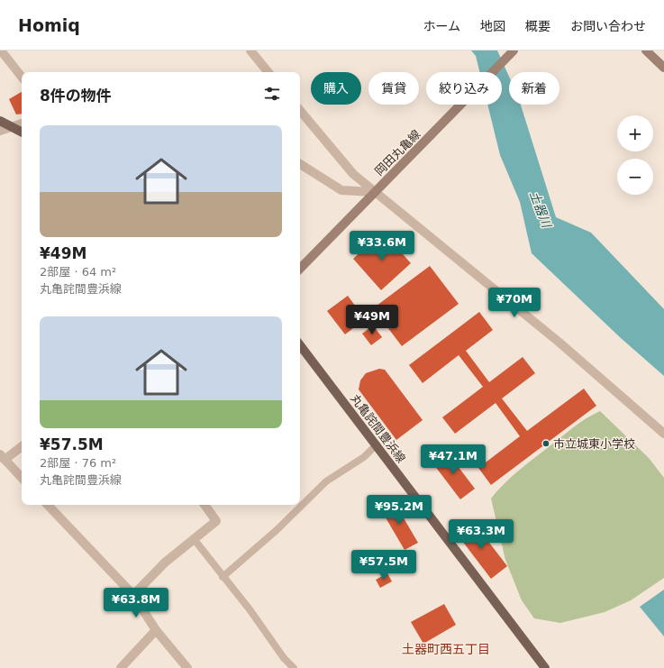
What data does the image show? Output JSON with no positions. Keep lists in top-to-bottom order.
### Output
{
  "streets": {
    "main road": ["岡田丸亀線", "丸亀詫間豊浜線"]
  },
  "districts": ["土器町西五丁目"],
  "water": ["土器川"],
  "places": ["市立城東小学校"],
  "page": {
    "header": "Homiq",
    "nav": [
      "ホーム",
      "地図",
      "概要",
      "お問い合わせ"
    ],
    "chip": [
      "購入",
      "賃貸",
      "絞り込み",
      "新着"
    ],
    "heading": "8件の物件",
    "map_buttons": ["+", "−"],
    "list": [
      {
        "name": "¥49M",
        "note": "2部屋 · 64 m² · 丸亀詫間豊浜線"
      },
      {
        "name": "¥57.5M",
        "note": "2部屋 · 76 m² · 丸亀詫間豊浜線"
      }
    ],
    "price": [
      "¥33.6M",
      "¥70M",
      "¥49M",
      "¥47.1M",
      "¥95.2M",
      "¥63.3M",
      "¥57.5M",
      "¥63.8M"
    ]
  }
}
